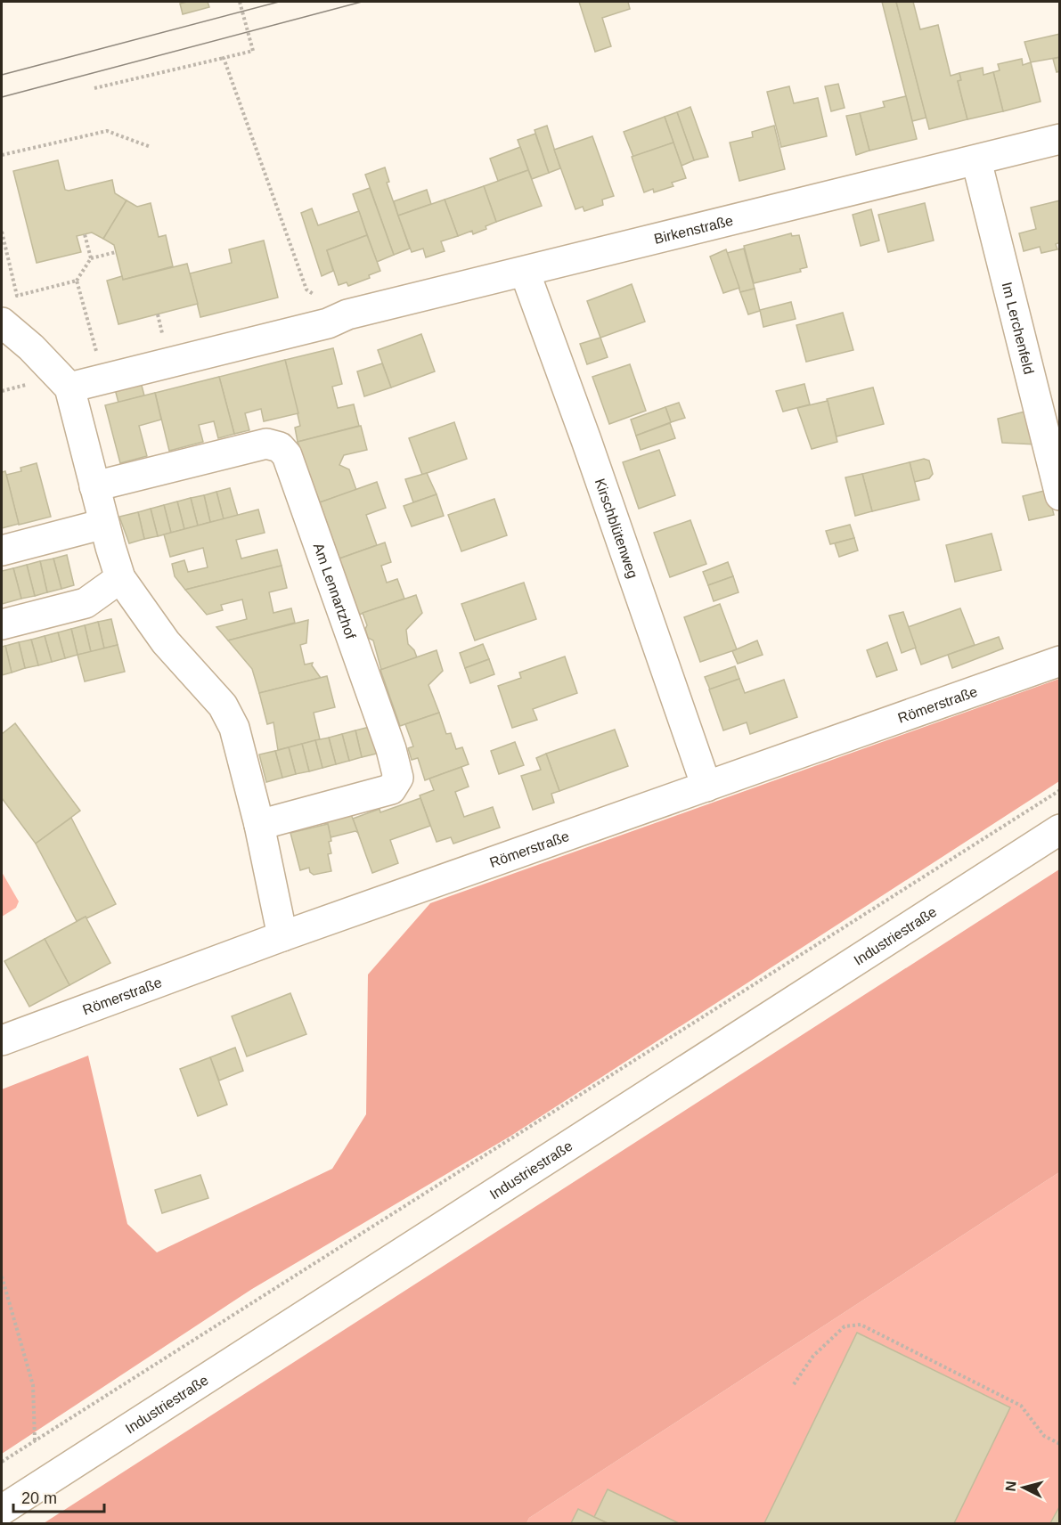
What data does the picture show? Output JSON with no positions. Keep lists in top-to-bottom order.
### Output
{
  "streets": {
    "street": [
      "Birkenstraße",
      "Im Lerchenfeld",
      "Kirschblütenweg",
      "Am Lennartzhof",
      "Römerstraße",
      "Industriestraße"
    ]
  },
  "crossings": [
    ["Birkenstraße", "Im Lerchenfeld"],
    ["Birkenstraße", "Kirschblütenweg"],
    ["Kirschblütenweg", "Römerstraße"]
  ],
  "scale_bar": "20 m",
  "north": "left"
}
